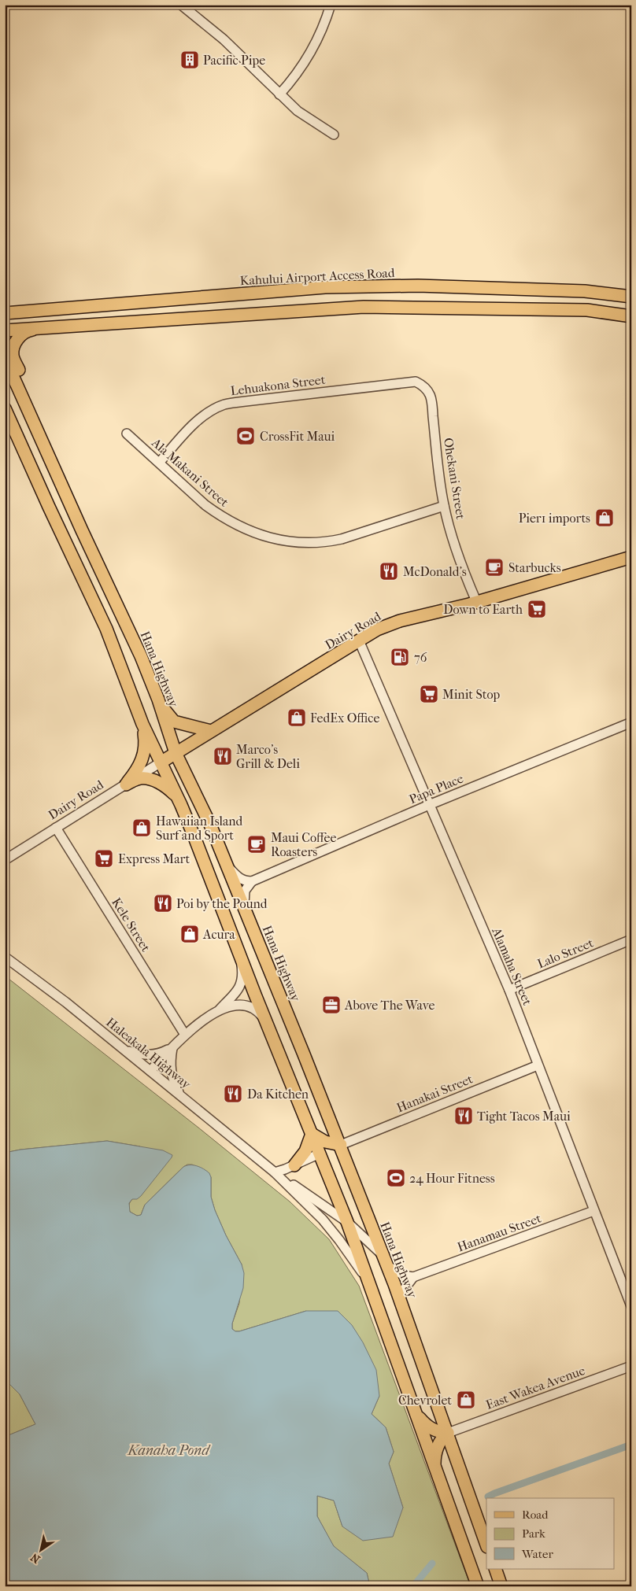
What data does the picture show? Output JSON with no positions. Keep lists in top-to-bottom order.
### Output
{
  "streets": {
    "main road": ["Kahului Airport Access Road", "Dairy Road", "Hana Highway"],
    "street": [
      "Lehuakona Street",
      "Ala Makani Street",
      "Ohekani Street",
      "Papa Place",
      "Kele Street",
      "Lalo Street",
      "Alamaha Street",
      "Haleakala Highway",
      "Hanakai Street",
      "Hanamau Street",
      "East Wakea Avenue"
    ]
  },
  "crossings": [
    ["Lehuakona Street", "Ala Makani Street"],
    ["Lehuakona Street", "Ohekani Street"],
    ["Ala Makani Street", "Ohekani Street"],
    ["Ohekani Street", "Dairy Road"],
    ["Dairy Road", "Hana Highway"],
    ["Dairy Road", "Kele Street"],
    ["Dairy Road", "Alamaha Street"],
    ["Hana Highway", "Haleakala Highway"],
    ["Hana Highway", "Hanakai Street"],
    ["Hana Highway", "East Wakea Avenue"],
    ["Papa Place", "Alamaha Street"],
    ["Lalo Street", "Alamaha Street"],
    ["Alamaha Street", "Hanakai Street"],
    ["Alamaha Street", "Hanamau Street"]
  ],
  "water": ["Kanaha Pond"],
  "places": {
    "building": ["Pacific Pipe"],
    "sports": ["CrossFit Maui", "24 Hour Fitness"],
    "shop": [
      "Pier1 imports",
      "FedEx Office",
      "Hawaiian Island Surf and Sport",
      "Acura",
      "Chevrolet"
    ],
    "cafe": ["Starbucks", "Maui Coffee Roasters"],
    "restaurant": [
      "McDonald's",
      "Marco's Grill & Deli",
      "Poi by the Pound",
      "Da Kitchen",
      "Tight Tacos Maui"
    ],
    "supermarket": ["Down to Earth", "Minit Stop", "Express Mart"],
    "fuel station": ["76"],
    "office": ["Above The Wave"]
  },
  "legend": ["Road", "Park", "Water"],
  "north": "bottom left"
}
